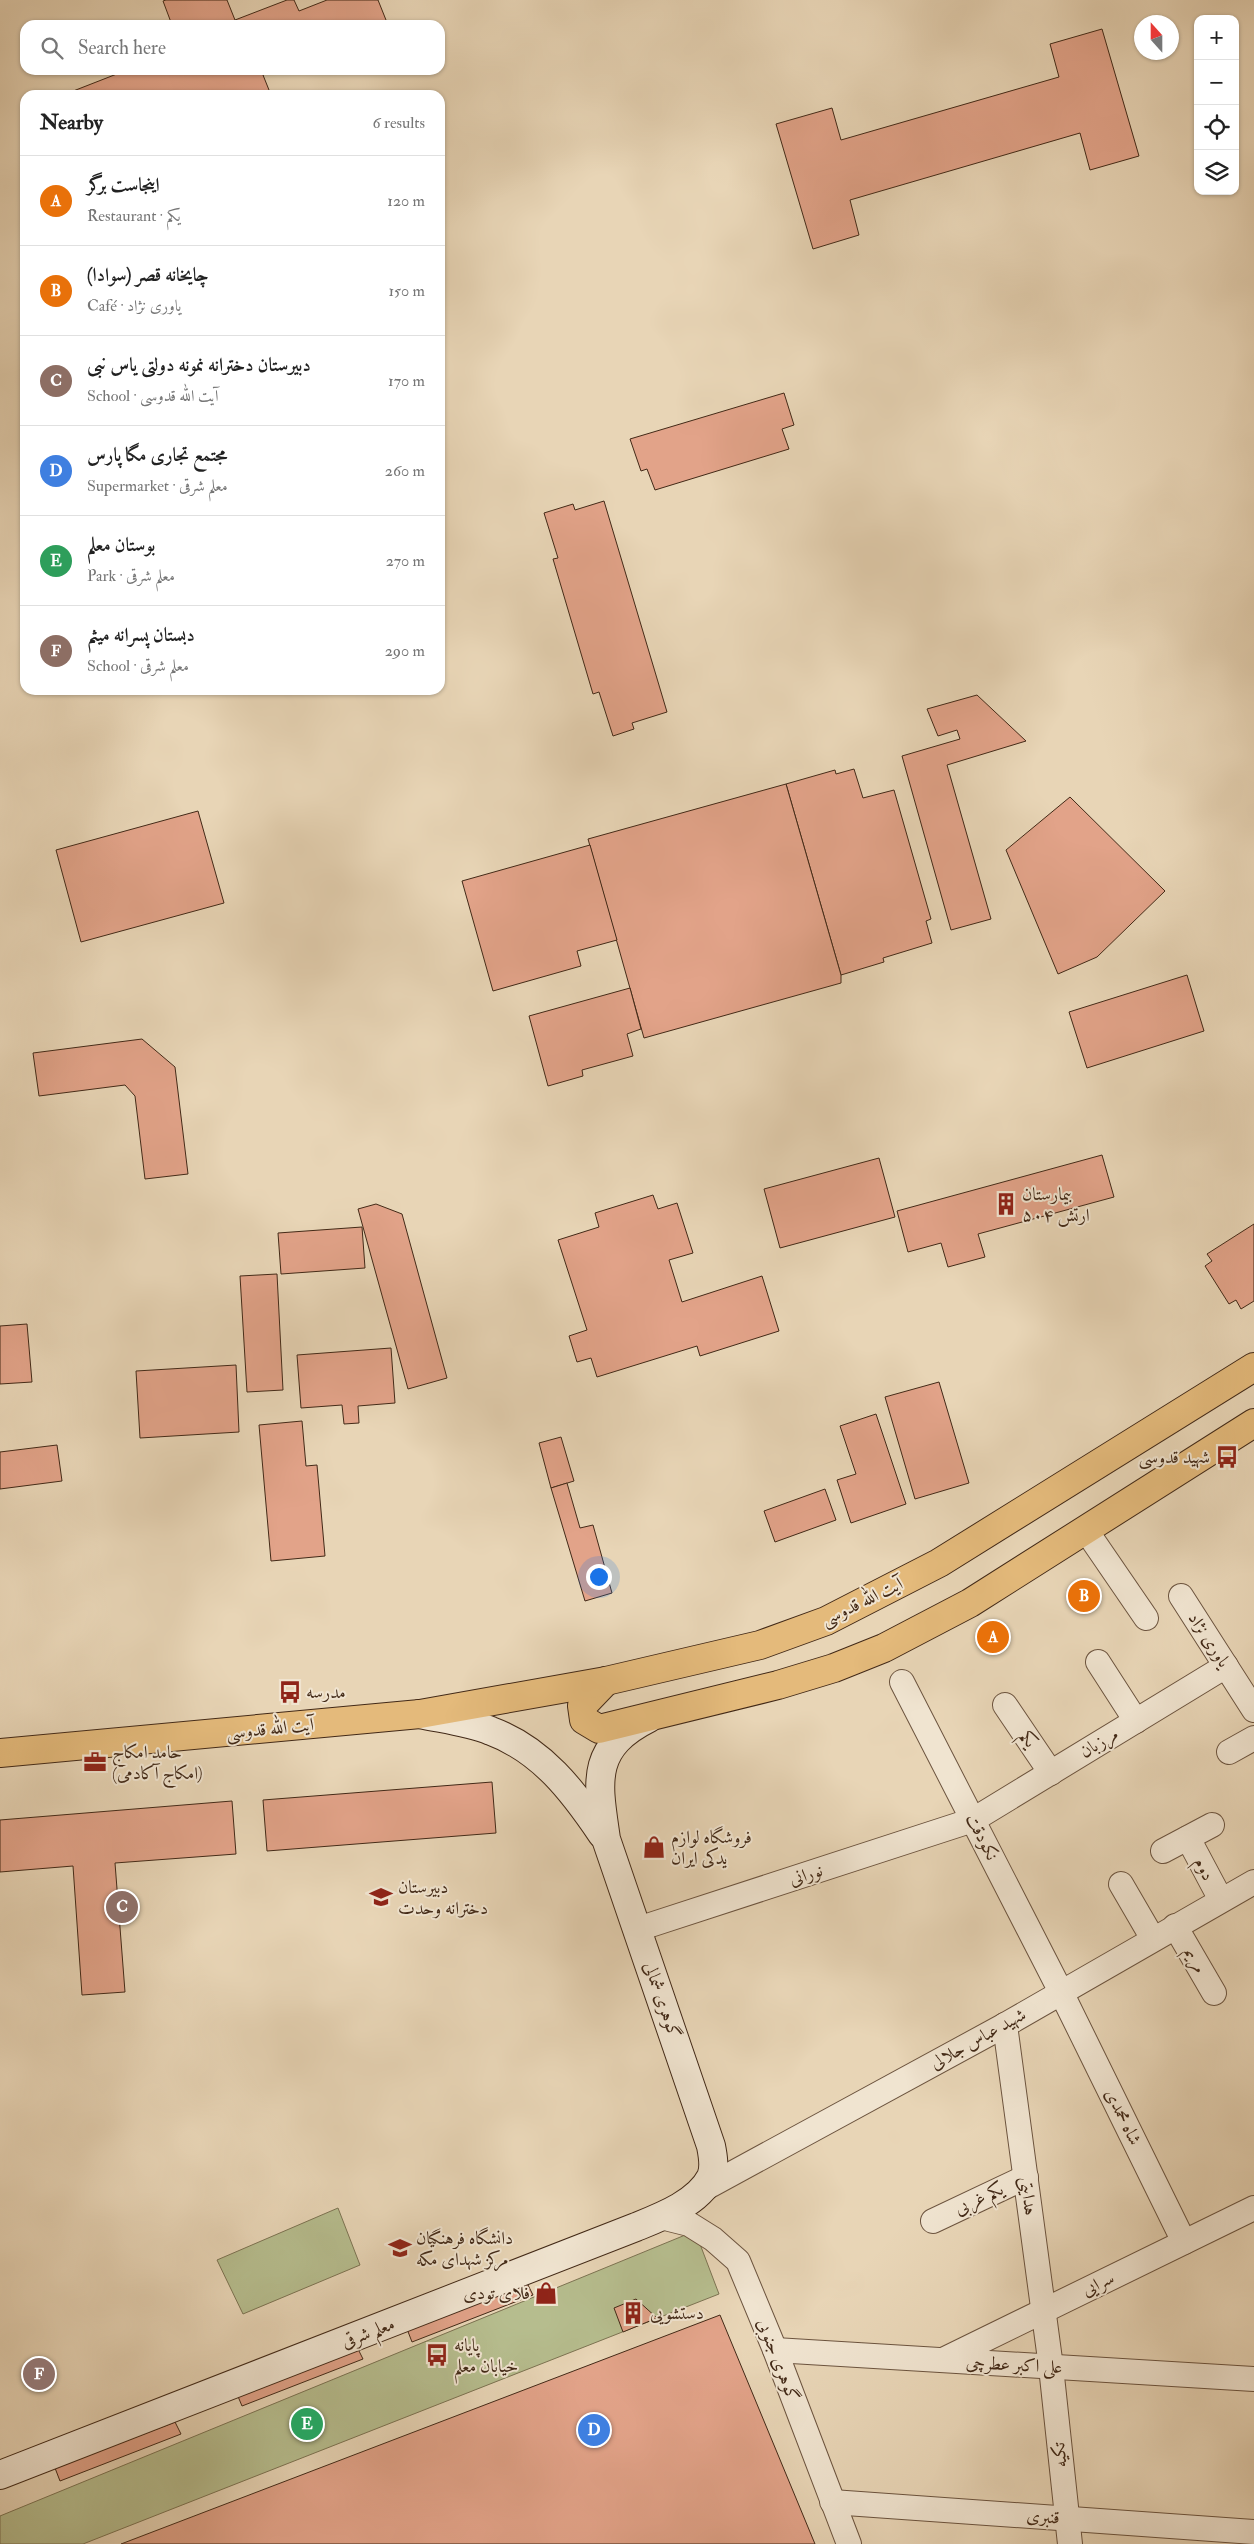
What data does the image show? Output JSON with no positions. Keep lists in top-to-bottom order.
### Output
{
  "streets": {
    "main road": ["آیت الله قدوسی", "گوهری شمالی", "معلم شرقی"],
    "street": [
      "یاوری نژاد",
      "یکم",
      "مرزبان",
      "نکودقت",
      "دوم",
      "نورانی",
      "مریم",
      "شهید عباس جلالی",
      "شاه محمدی",
      "هدایتی",
      "یکم غربی",
      "سرایی",
      "گوهری جنوبی",
      "علی اکبر عطرچی",
      "تکیه",
      "قنبری"
    ]
  },
  "crossings": [
    ["آیت الله قدوسی", "گوهری شمالی"],
    ["یاوری نژاد", "مرزبان"],
    ["یکم", "مرزبان"],
    ["مرزبان", "نکودقت"],
    ["مرزبان", "نورانی"],
    ["نکودقت", "نورانی"],
    ["نکودقت", "شهید عباس جلالی"],
    ["نکودقت", "شاه محمدی"],
    ["دوم", "شهید عباس جلالی"],
    ["نورانی", "گوهری شمالی"],
    ["مریم", "شهید عباس جلالی"],
    ["گوهری شمالی", "معلم شرقی"],
    ["شهید عباس جلالی", "شاه محمدی"],
    ["شهید عباس جلالی", "هدایتی"],
    ["شهید عباس جلالی", "معلم شرقی"],
    ["شاه محمدی", "سرایی"],
    ["هدایتی", "یکم غربی"],
    ["هدایتی", "سرایی"],
    ["هدایتی", "علی اکبر عطرچی"],
    ["هدایتی", "تکیه"],
    ["سرایی", "علی اکبر عطرچی"],
    ["معلم شرقی", "گوهری جنوبی"],
    ["گوهری جنوبی", "علی اکبر عطرچی"],
    ["گوهری جنوبی", "قنبری"],
    ["علی اکبر عطرچی", "تکیه"],
    ["تکیه", "قنبری"]
  ],
  "places": {
    "building": ["بیمارستان ۵۰۴ ارتش", "دستشویی"],
    "bus stop": ["شهید قدوسی", "مدرسه", "پایانه خیابان معلم"],
    "office": ["حامد امکاج (امکاج آکادمی)"],
    "shop": ["فروشگاه لوازم یدکی ایران", "فلای تودی"],
    "school or university": ["دبیرستان دخترانه وحدت", "دانشگاه فرهنگیان مرکز شهدای مکه"]
  },
  "north": "top",
  "page": {
    "map_buttons": ["+", "−"],
    "search": "Search here",
    "heading": ["Nearby", "6 results"],
    "list": [
      {
        "mark": "A",
        "name": "اینجاست برگر",
        "note": "Restaurant · یکم",
        "value": "120 m"
      },
      {
        "mark": "B",
        "name": "چایخانه قصر (سوادا)",
        "note": "Café · یاوری نژاد",
        "value": "150 m"
      },
      {
        "mark": "C",
        "name": "دبیرستان دخترانه نمونه دولتی یاس نبی",
        "note": "School · آیت الله قدوسی",
        "value": "170 m"
      },
      {
        "mark": "D",
        "name": "مجتمع تجاری مگا پارس",
        "note": "Supermarket · معلم شرقی",
        "value": "260 m"
      },
      {
        "mark": "E",
        "name": "بوستان معلم",
        "note": "Park · معلم شرقی",
        "value": "270 m"
      },
      {
        "mark": "F",
        "name": "دبستان پسرانه میثم",
        "note": "School · معلم شرقی",
        "value": "290 m"
      }
    ],
    "pins": [
      "B",
      "A",
      "C",
      "F",
      "E",
      "D"
    ]
  }
}
